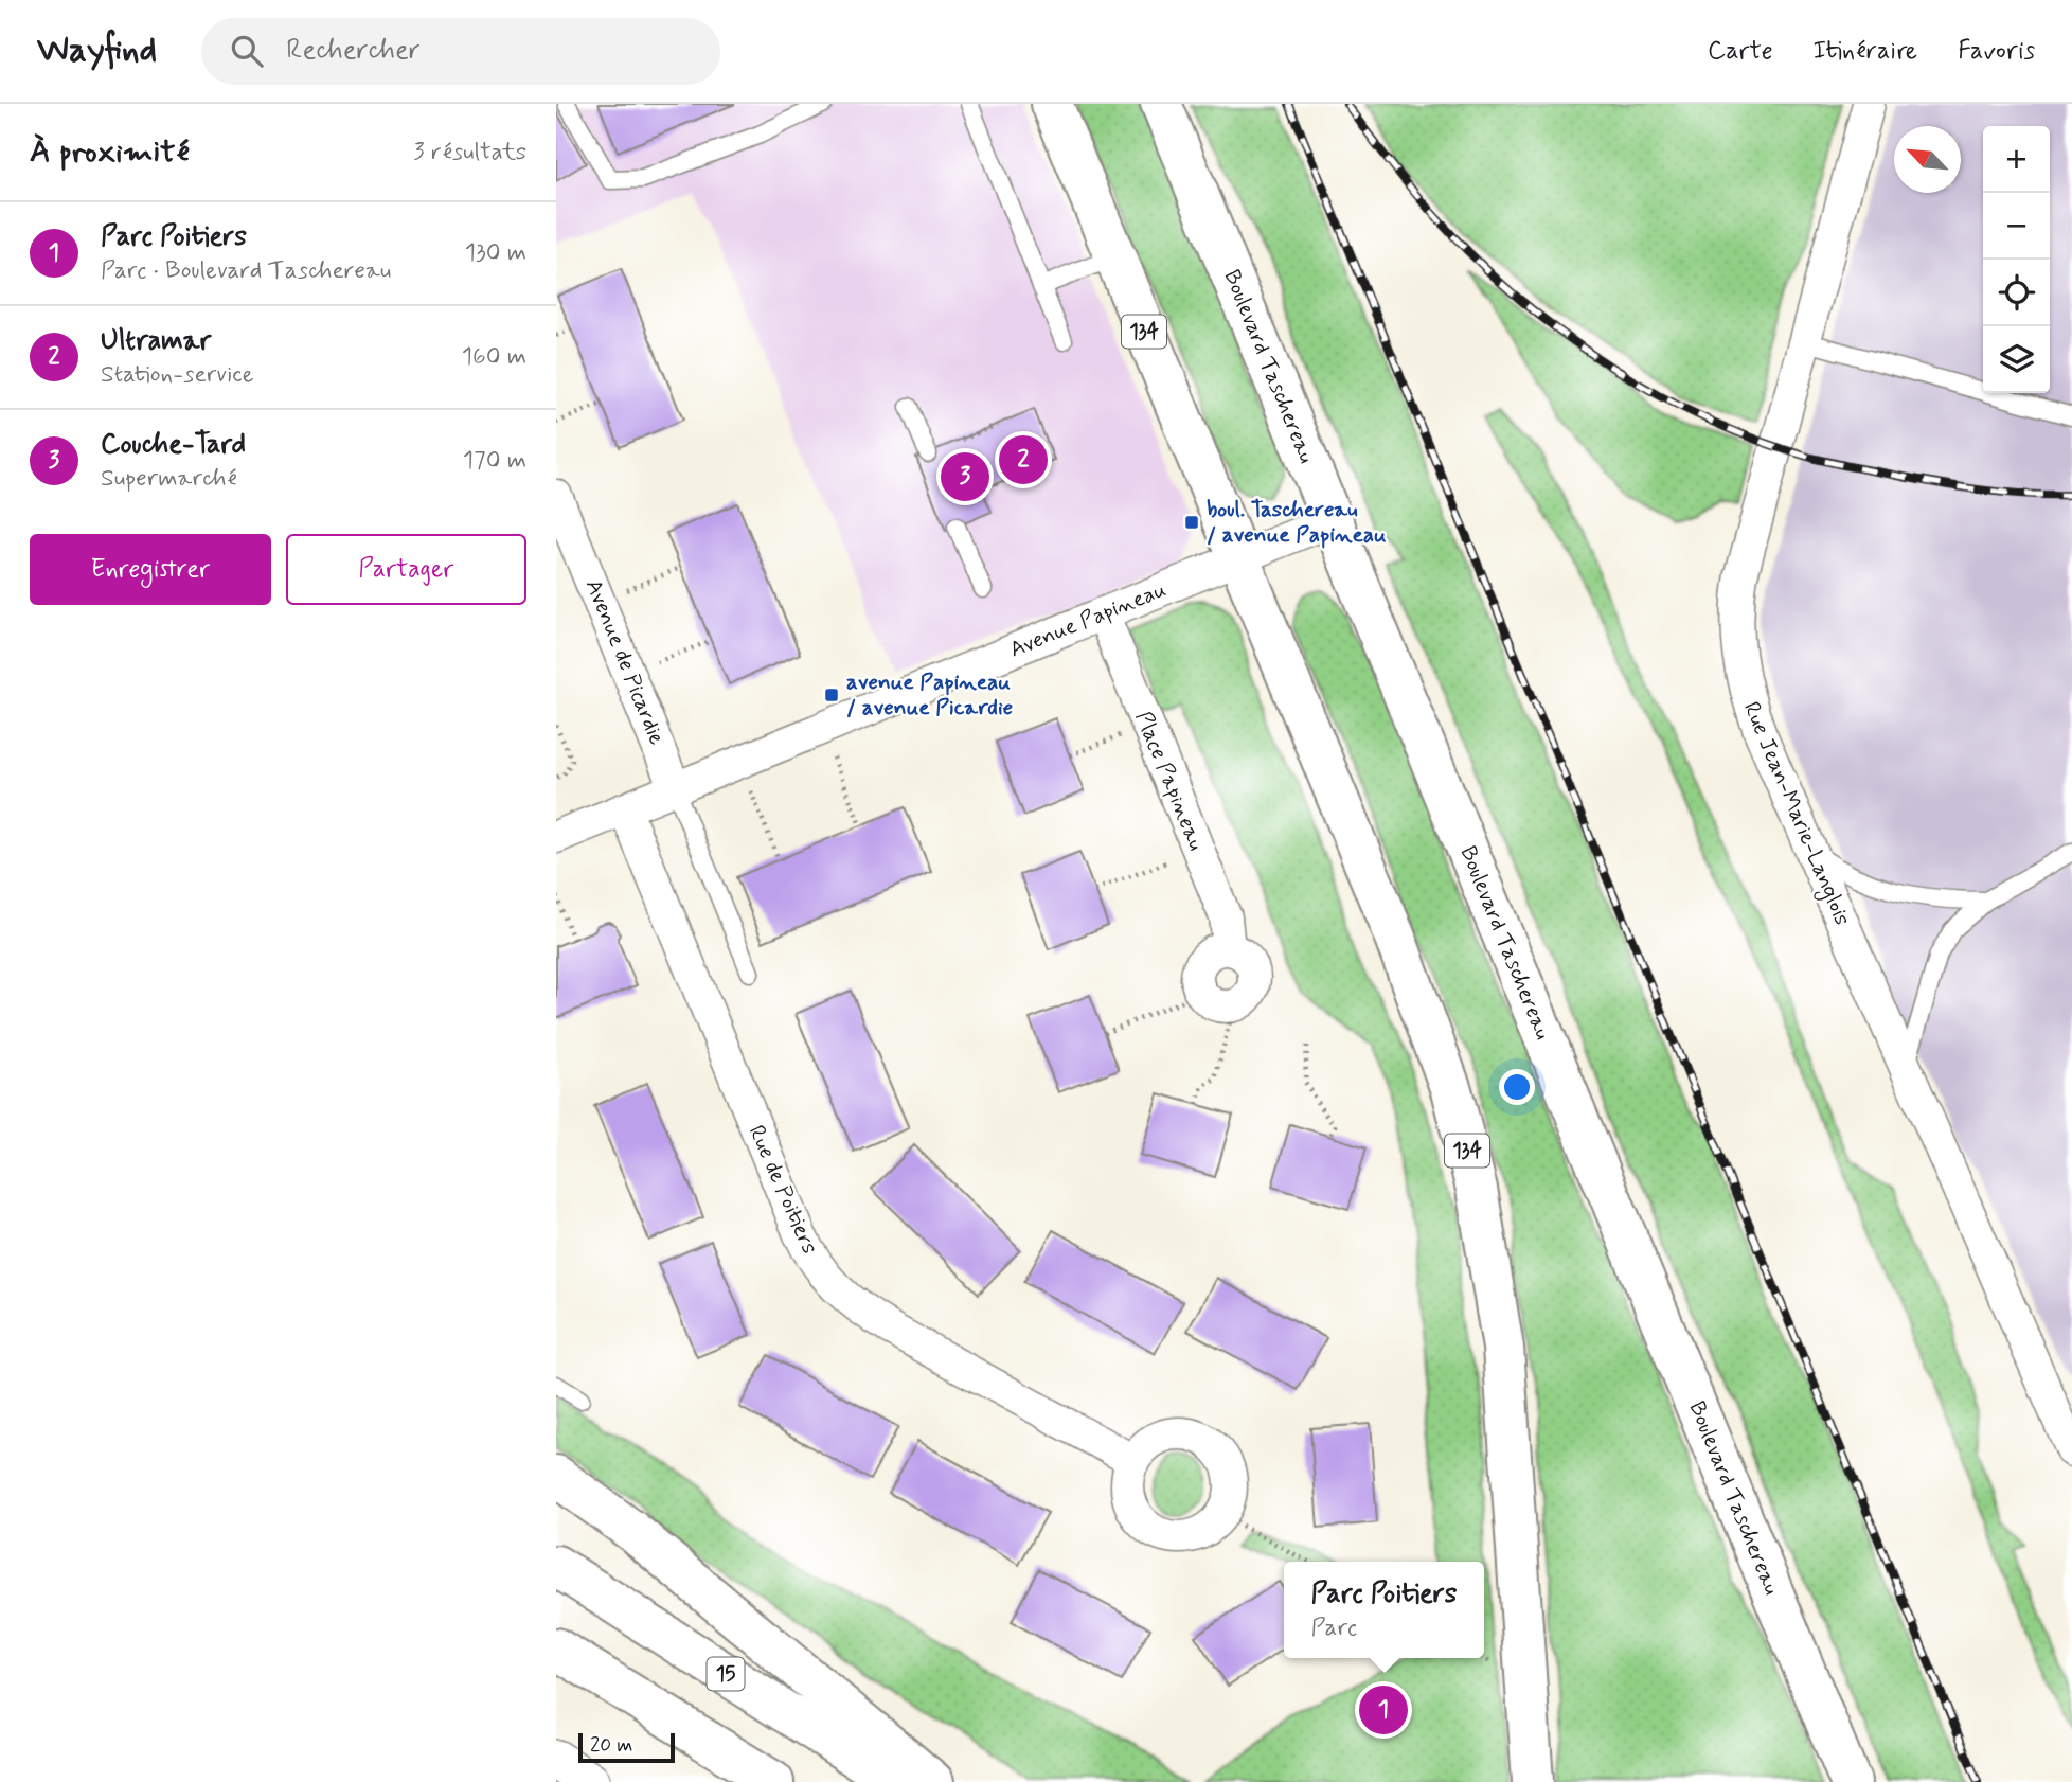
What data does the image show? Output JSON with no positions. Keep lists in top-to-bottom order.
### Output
{
  "streets": {
    "main road": ["134", "Boulevard Taschereau", "15"],
    "street": [
      "Avenue Papineau",
      "Avenue de Picardie",
      "Place Papineau",
      "Rue Jean-Marie-Langlois",
      "Rue de Poitiers"
    ]
  },
  "crossings": [
    ["134", "Avenue Papineau"],
    ["Boulevard Taschereau", "Avenue Papineau"],
    ["Avenue Papineau", "Avenue de Picardie"],
    ["Avenue Papineau", "Place Papineau"],
    ["Avenue Papineau", "Rue de Poitiers"]
  ],
  "places": {
    "transit": ["boul. Taschereau / avenue Papineau", "avenue Papineau / avenue Picardie"]
  },
  "scale_bar": "20 m",
  "north": "top left",
  "page": {
    "header": "Wayfind",
    "search": "Rechercher",
    "nav": ["Carte", "Itinéraire", "Favoris"],
    "heading": ["À proximité", "3 résultats"],
    "map_buttons": ["+", "−"],
    "list": [
      {
        "mark": "1",
        "name": "Parc Poitiers",
        "note": "Parc · Boulevard Taschereau",
        "value": "130 m"
      },
      {
        "mark": "2",
        "name": "Ultramar",
        "note": "Station-service",
        "value": "160 m"
      },
      {
        "mark": "3",
        "name": "Couche-Tard",
        "note": "Supermarché",
        "value": "170 m"
      }
    ],
    "pins": ["2", "3", "1"],
    "buttons": ["Enregistrer", "Partager"],
    "popup": ["Parc Poitiers", "Parc"],
    "scale": "20 m"
  }
}
